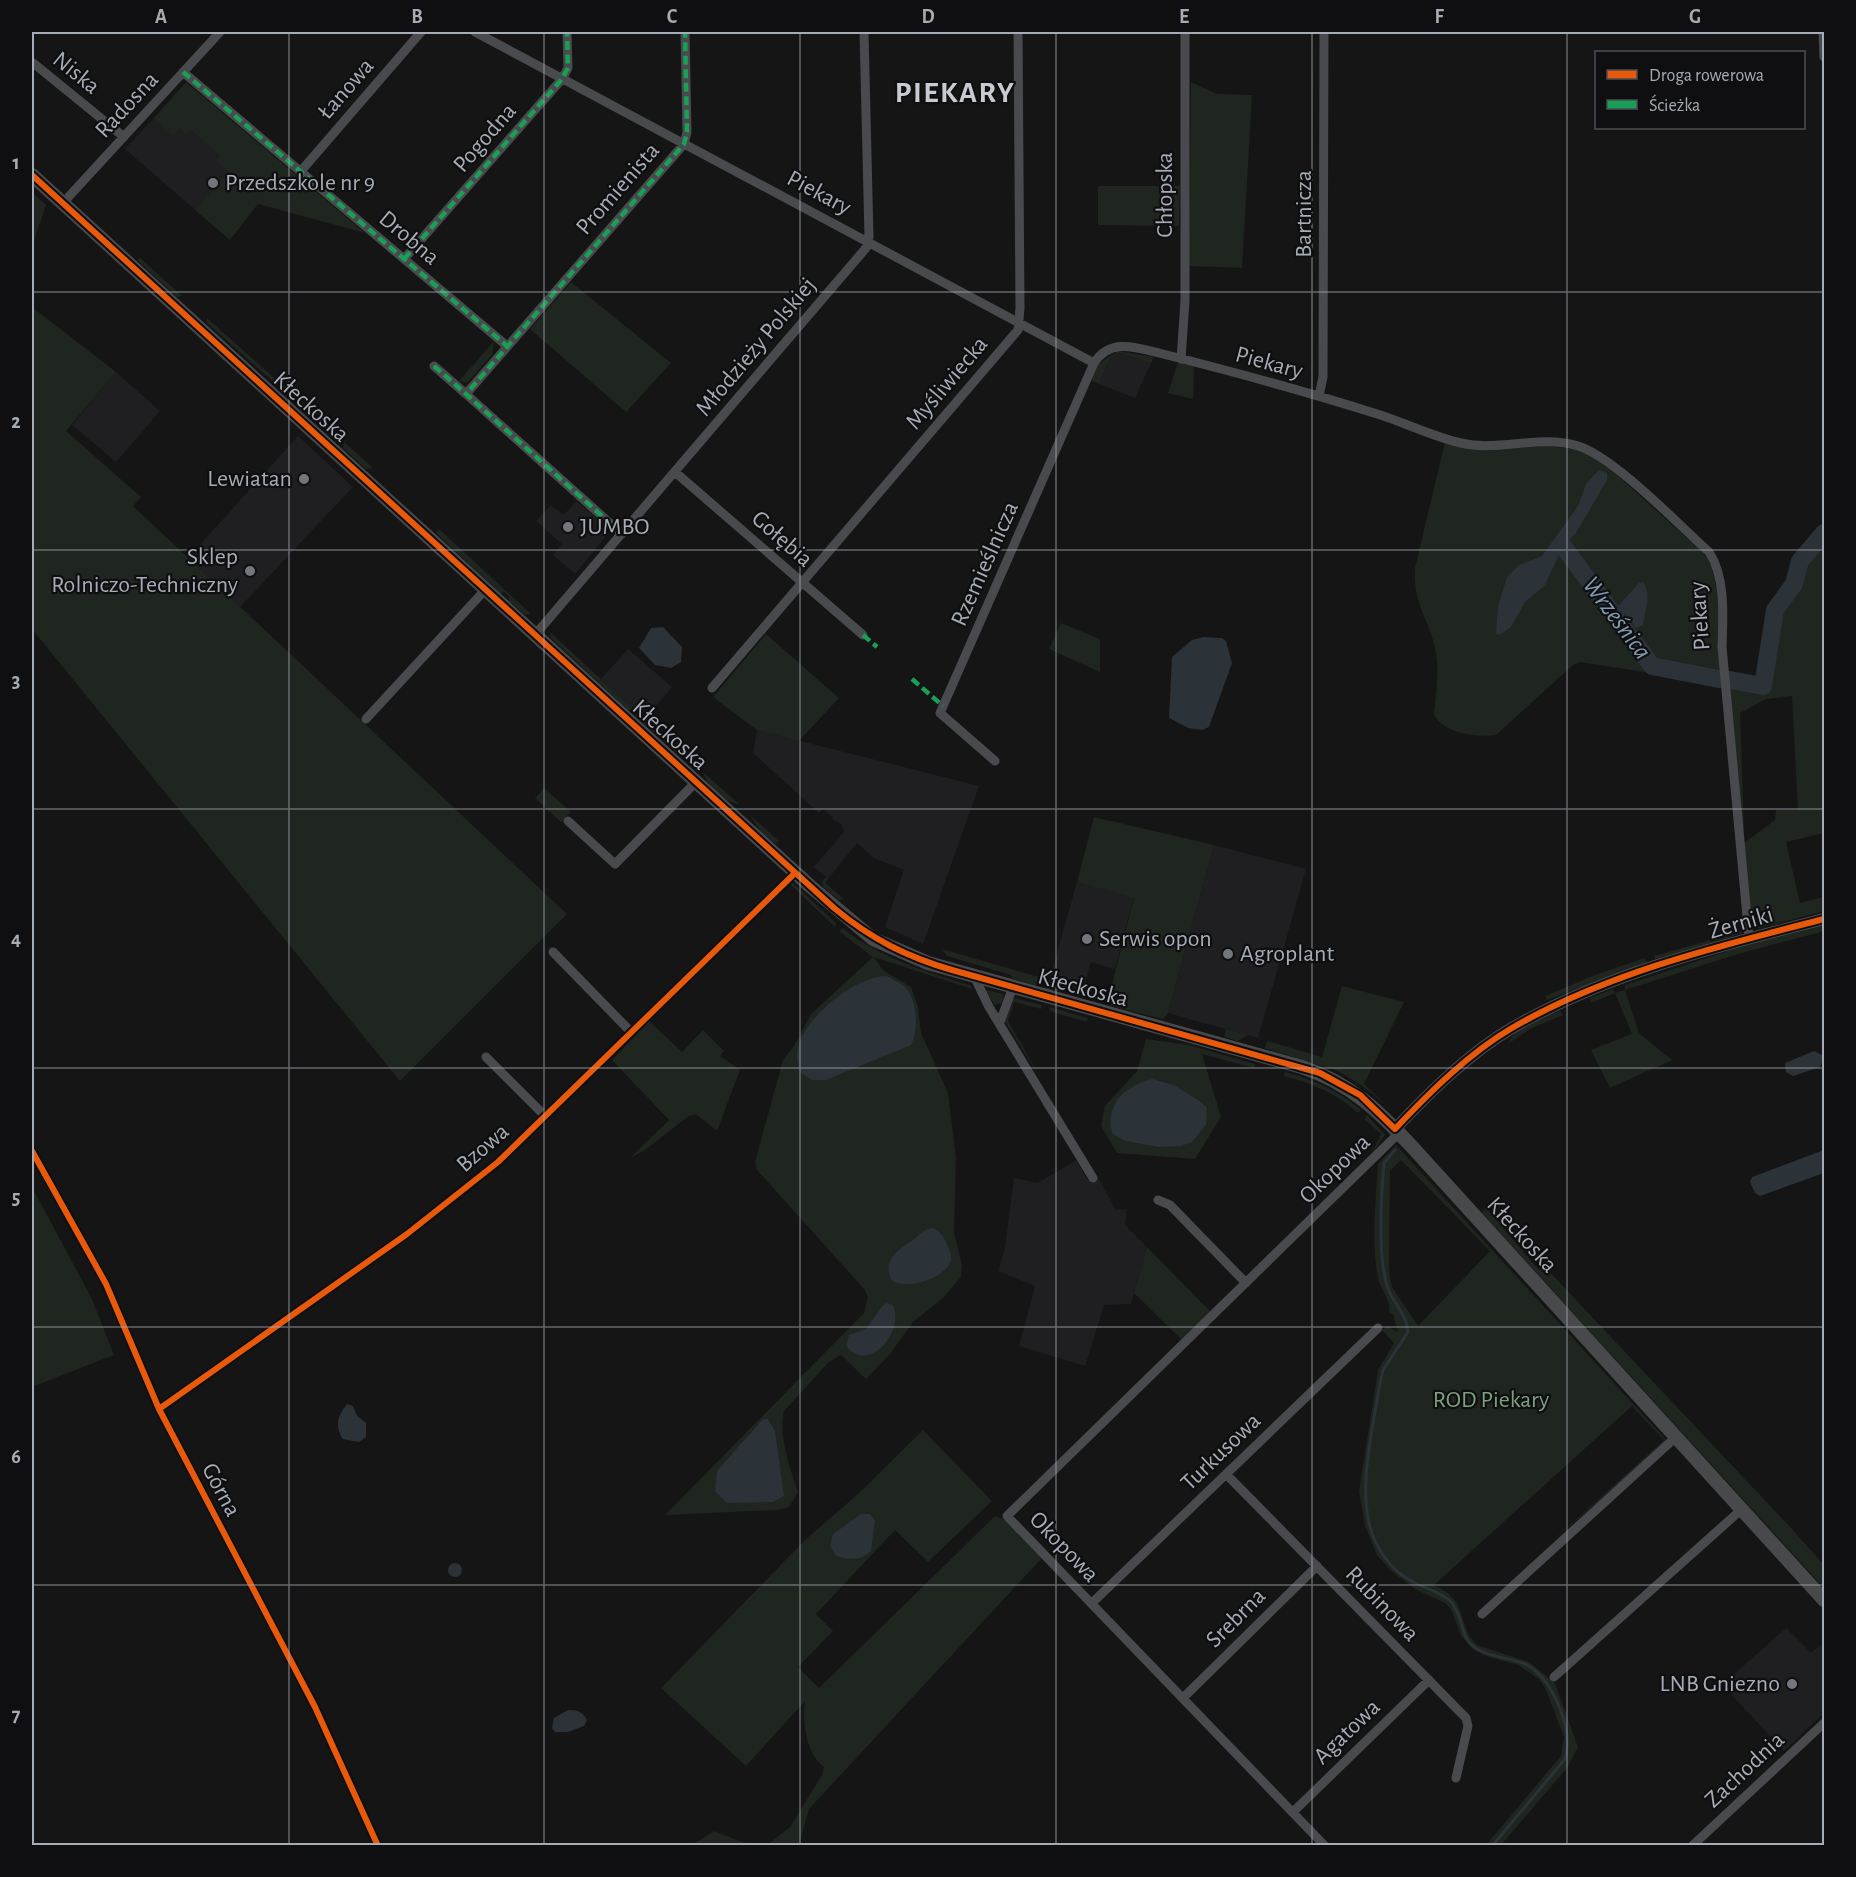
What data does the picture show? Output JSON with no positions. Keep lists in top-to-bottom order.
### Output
{
  "streets": {
    "main road": ["Kłeckoska"],
    "street": [
      "Niska",
      "Łanowa",
      "Radosna",
      "Pogodna",
      "Promienista",
      "Piekary",
      "Chłopska",
      "Bartnicza",
      "Drobna",
      "Młodzieży Polskiej",
      "Myśliwiecka",
      "Gołębia",
      "Rzemieślnicza",
      "Żerniki",
      "Bzowa",
      "Okopowa",
      "Turkusowa",
      "Górna",
      "Rubinowa",
      "Srebrna",
      "Agatowa",
      "Zachodnia"
    ]
  },
  "crossings": [
    ["Niska", "Radosna"],
    ["Łanowa", "Drobna"],
    ["Radosna", "Drobna"],
    ["Radosna", "Kłeckoska"],
    ["Pogodna", "Piekary"],
    ["Pogodna", "Drobna"],
    ["Promienista", "Piekary"],
    ["Promienista", "Drobna"],
    ["Piekary", "Chłopska"],
    ["Piekary", "Bartnicza"],
    ["Piekary", "Młodzieży Polskiej"],
    ["Piekary", "Myśliwiecka"],
    ["Piekary", "Rzemieślnicza"],
    ["Piekary", "Żerniki"],
    ["Młodzieży Polskiej", "Kłeckoska"],
    ["Młodzieży Polskiej", "Gołębia"],
    ["Myśliwiecka", "Gołębia"],
    ["Kłeckoska", "Żerniki"],
    ["Kłeckoska", "Bzowa"],
    ["Kłeckoska", "Okopowa"],
    ["Żerniki", "Okopowa"],
    ["Bzowa", "Górna"],
    ["Okopowa", "Turkusowa"],
    ["Okopowa", "Srebrna"],
    ["Okopowa", "Agatowa"],
    ["Turkusowa", "Rubinowa"],
    ["Rubinowa", "Srebrna"],
    ["Rubinowa", "Agatowa"]
  ],
  "districts": ["PIEKARY"],
  "water": ["Wrześnica"],
  "parks": ["ROD Piekary"],
  "places": [
    "Przedszkole nr 9",
    "Lewiatan",
    "JUMBO",
    "Sklep Rolniczo-Techniczny",
    "Serwis opon",
    "Agroplant",
    "LNB Gniezno"
  ],
  "legend": ["Droga rowerowa", "Ścieżka"],
  "grid": {
    "columns": [
      "A",
      "B",
      "C",
      "D",
      "E",
      "F",
      "G"
    ],
    "rows": [
      "1",
      "2",
      "3",
      "4",
      "5",
      "6",
      "7"
    ]
  }
}
